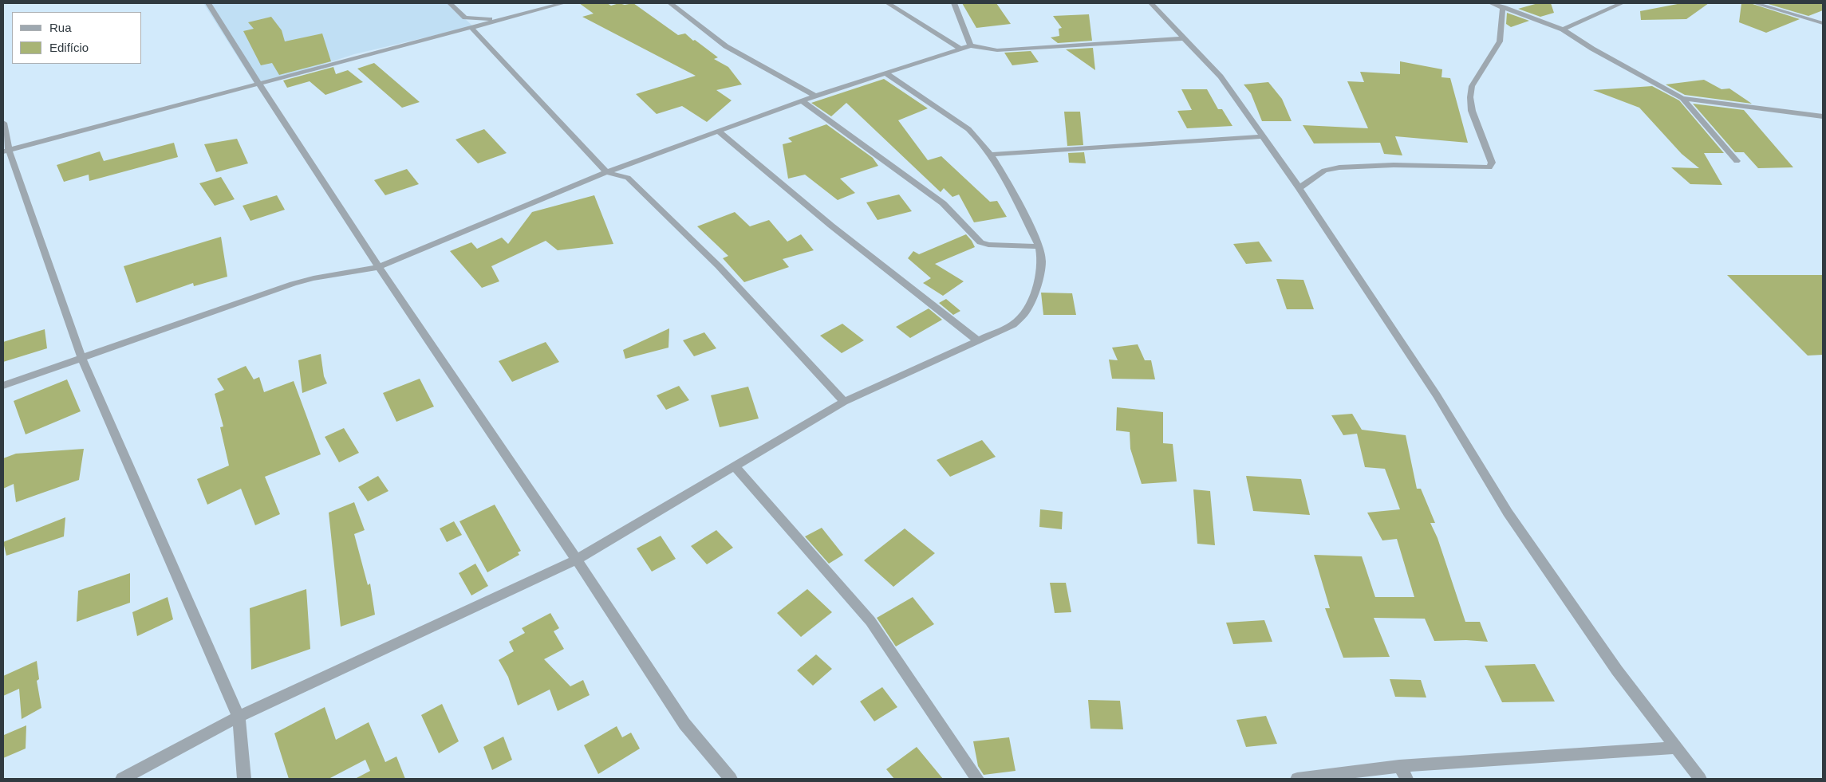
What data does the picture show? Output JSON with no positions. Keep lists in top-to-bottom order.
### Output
{
  "legend": ["Rua", "Edifício"]
}
